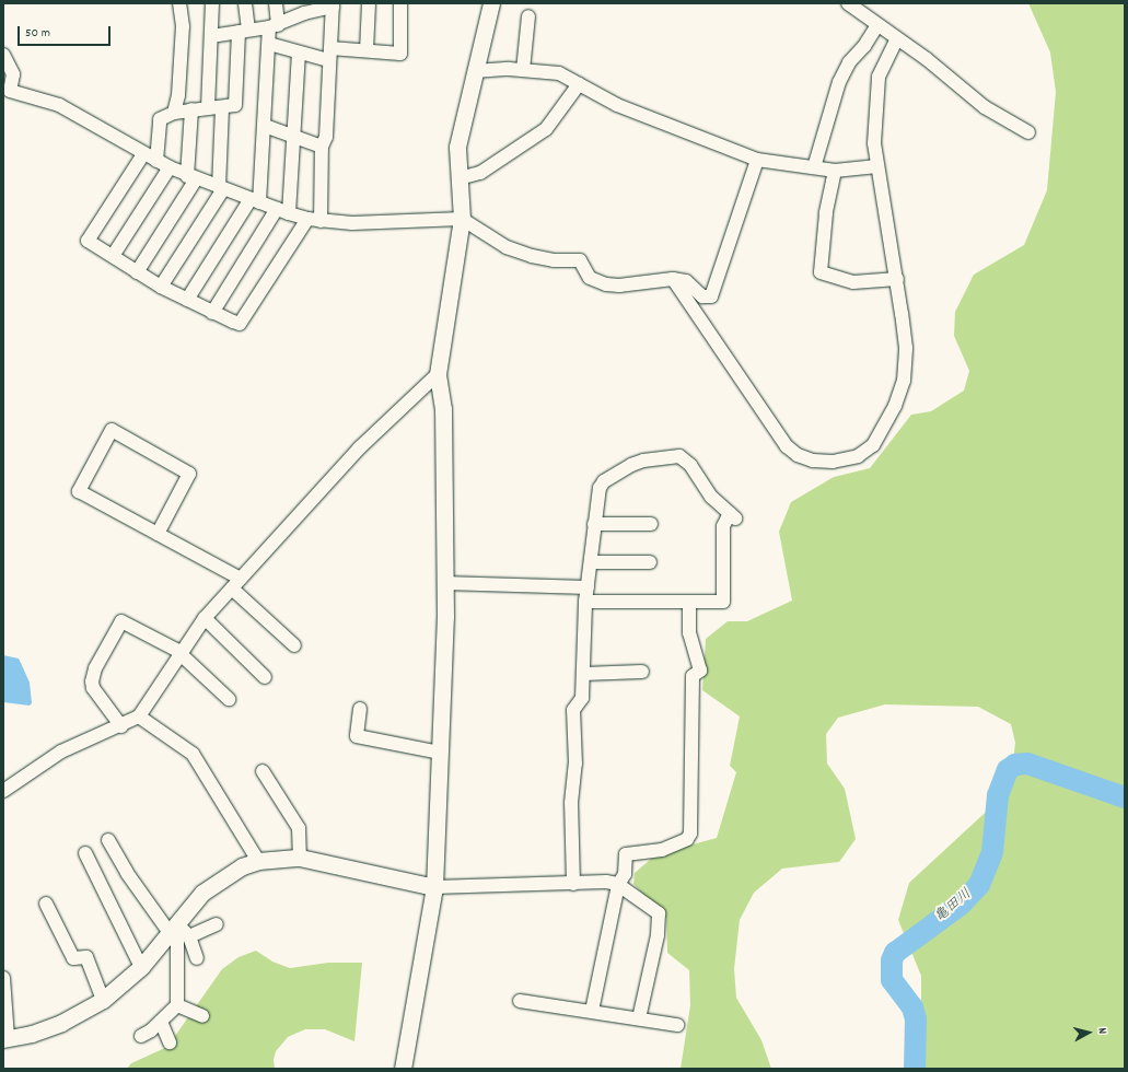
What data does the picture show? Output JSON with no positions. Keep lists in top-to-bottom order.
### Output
{
  "water": ["亀田川"],
  "scale_bar": "50 m",
  "north": "right"
}
